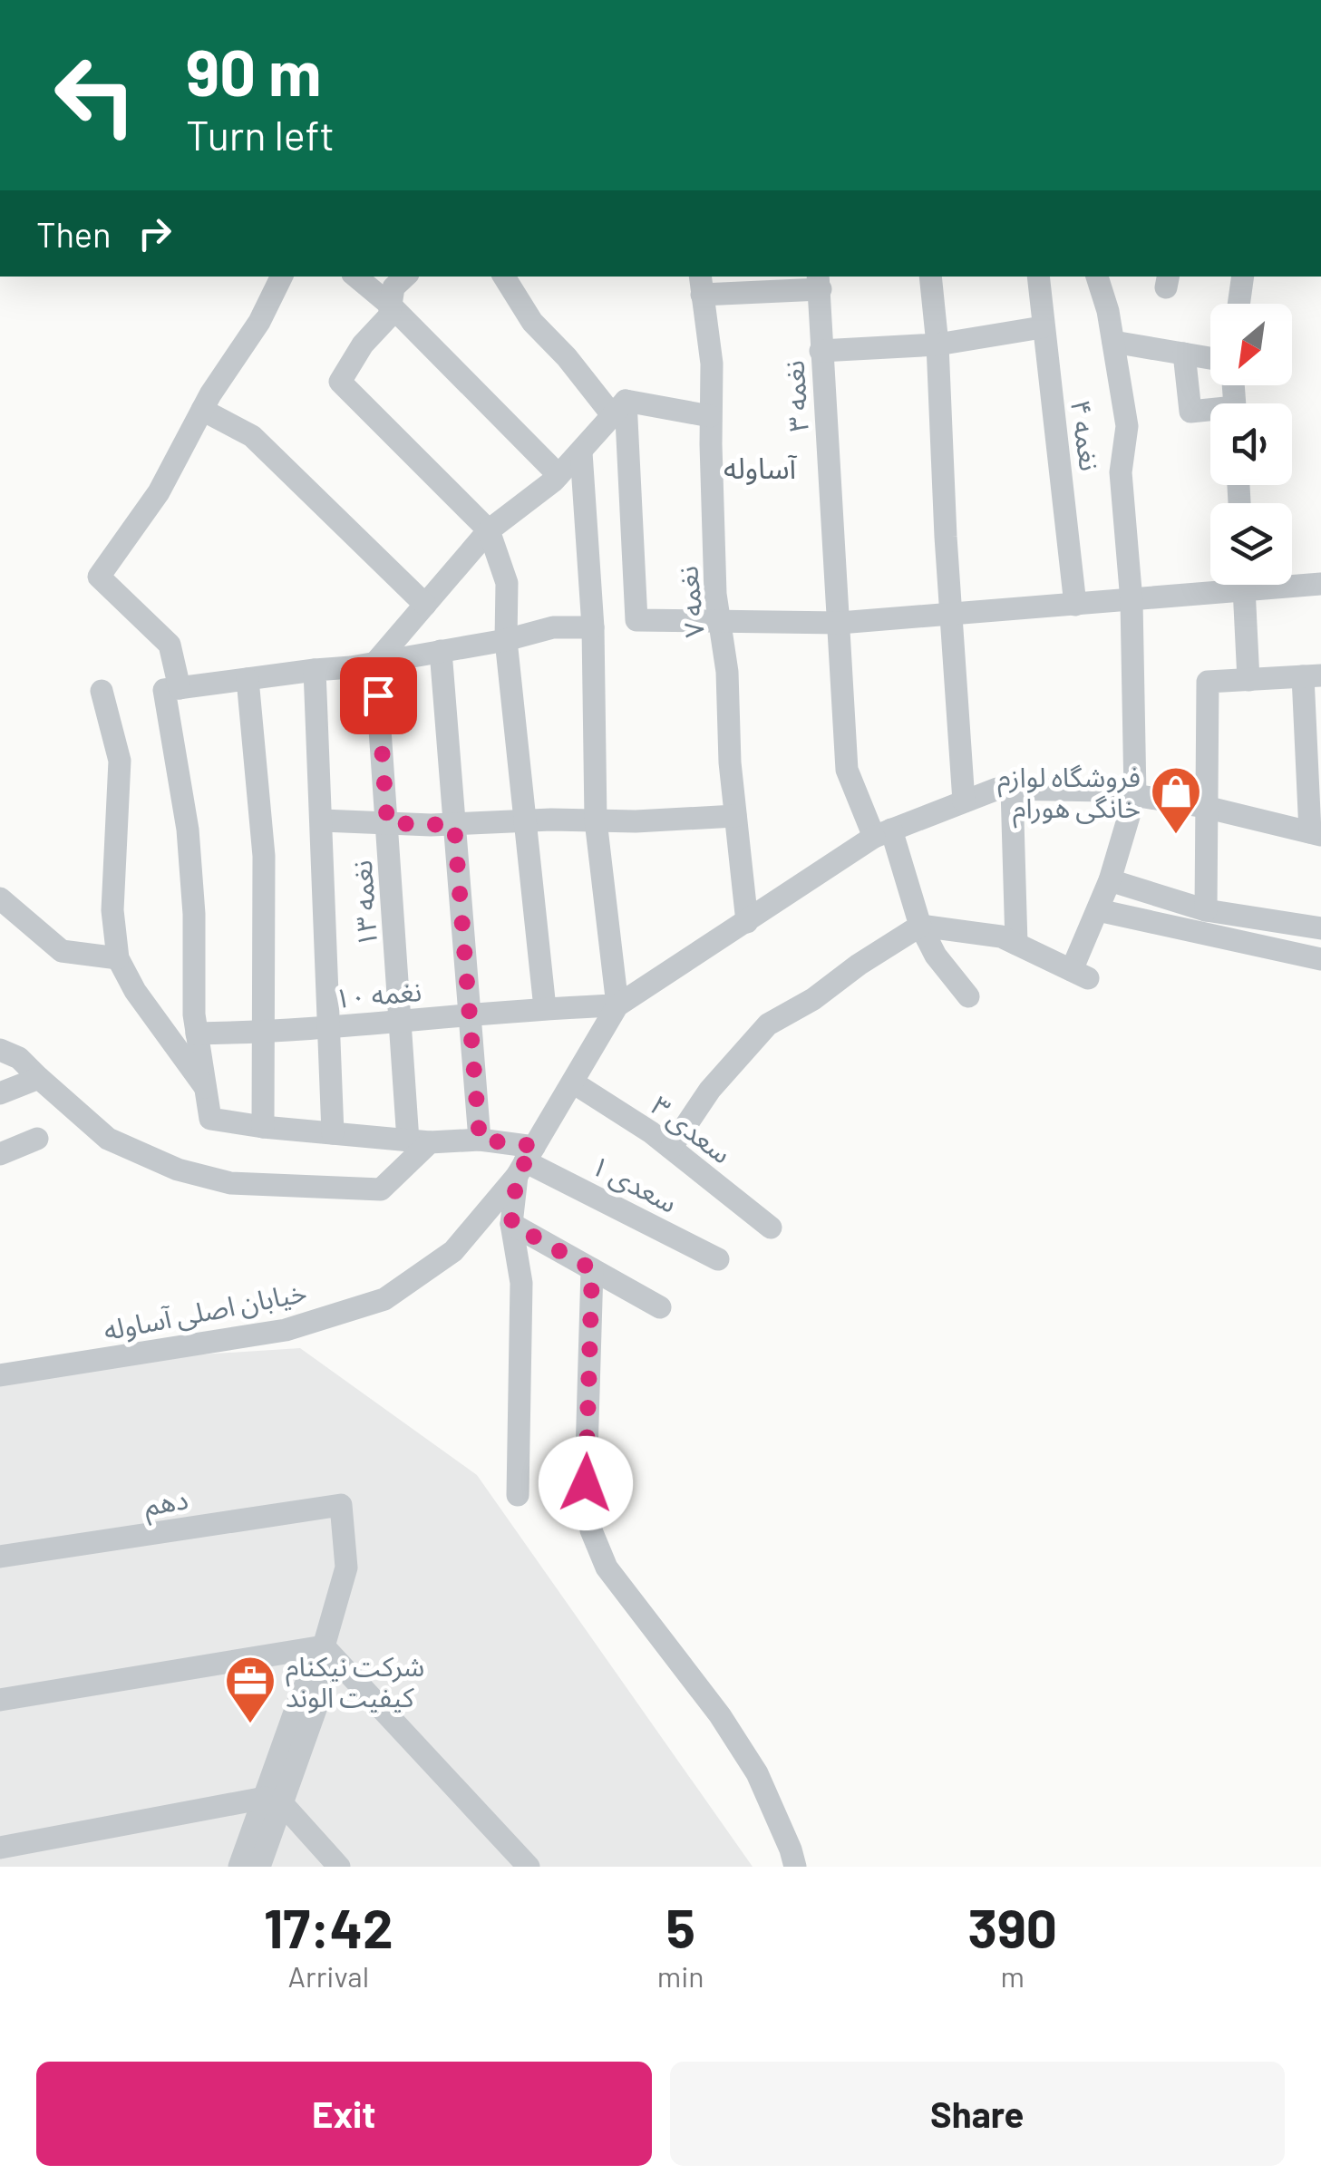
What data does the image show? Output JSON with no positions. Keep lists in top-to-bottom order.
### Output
{
  "streets": {
    "street": [
      "نغمه ۳",
      "نغمه ۴",
      "نغمه ۷",
      "نغمه ۱۳",
      "نغمه ۱۰",
      "سعدی ۳",
      "سعدی ۱",
      "خیابان اصلی آساوله",
      "دهم"
    ]
  },
  "crossings": [
    ["نغمه ۷", "خیابان اصلی آساوله"],
    ["نغمه ۱۳", "نغمه ۱۰"],
    ["نغمه ۱۰", "خیابان اصلی آساوله"],
    ["سعدی ۳", "خیابان اصلی آساوله"],
    ["سعدی ۱", "خیابان اصلی آساوله"]
  ],
  "districts": ["آساوله"],
  "places": {
    "shop": ["فروشگاه لوازم خانگی هورام"],
    "office": ["شرکت نیکنام کیفیت الوند"]
  },
  "north": "bottom left",
  "page": {
    "turn": ["90 m", "Turn left"],
    "then": "Then",
    "eta": [
      "17:42",
      "Arrival",
      "5",
      "min",
      "390",
      "m"
    ],
    "buttons": ["Exit", "Share"]
  }
}
